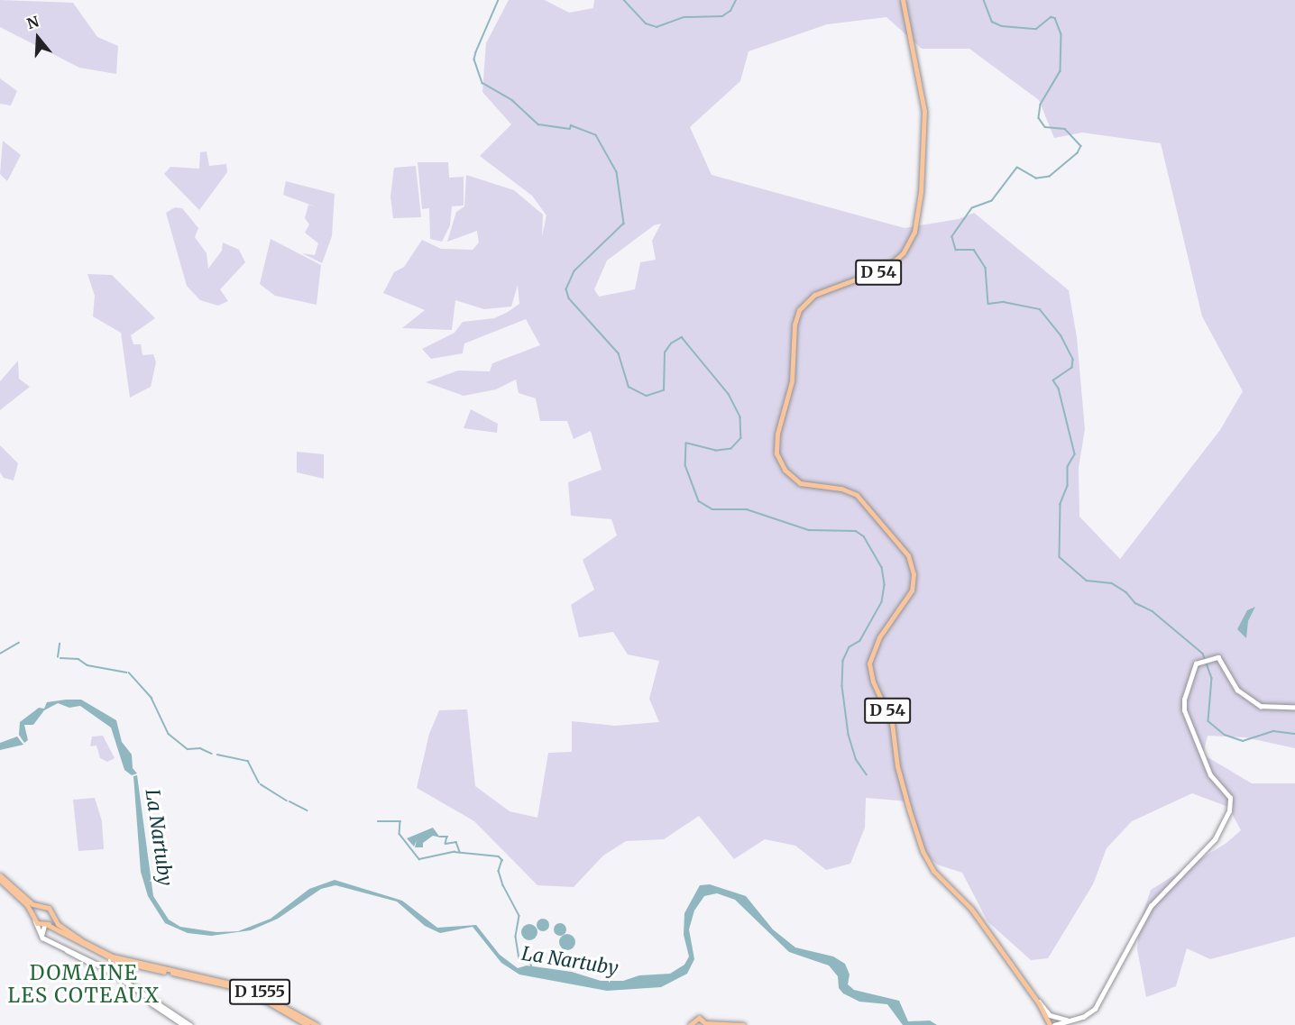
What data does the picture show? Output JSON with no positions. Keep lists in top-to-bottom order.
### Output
{
  "streets": {
    "main road": ["D 54", "D 1555"]
  },
  "districts": ["DOMAINE LES COTEAUX"],
  "water": ["La Nartuby"],
  "north": "top"
}
